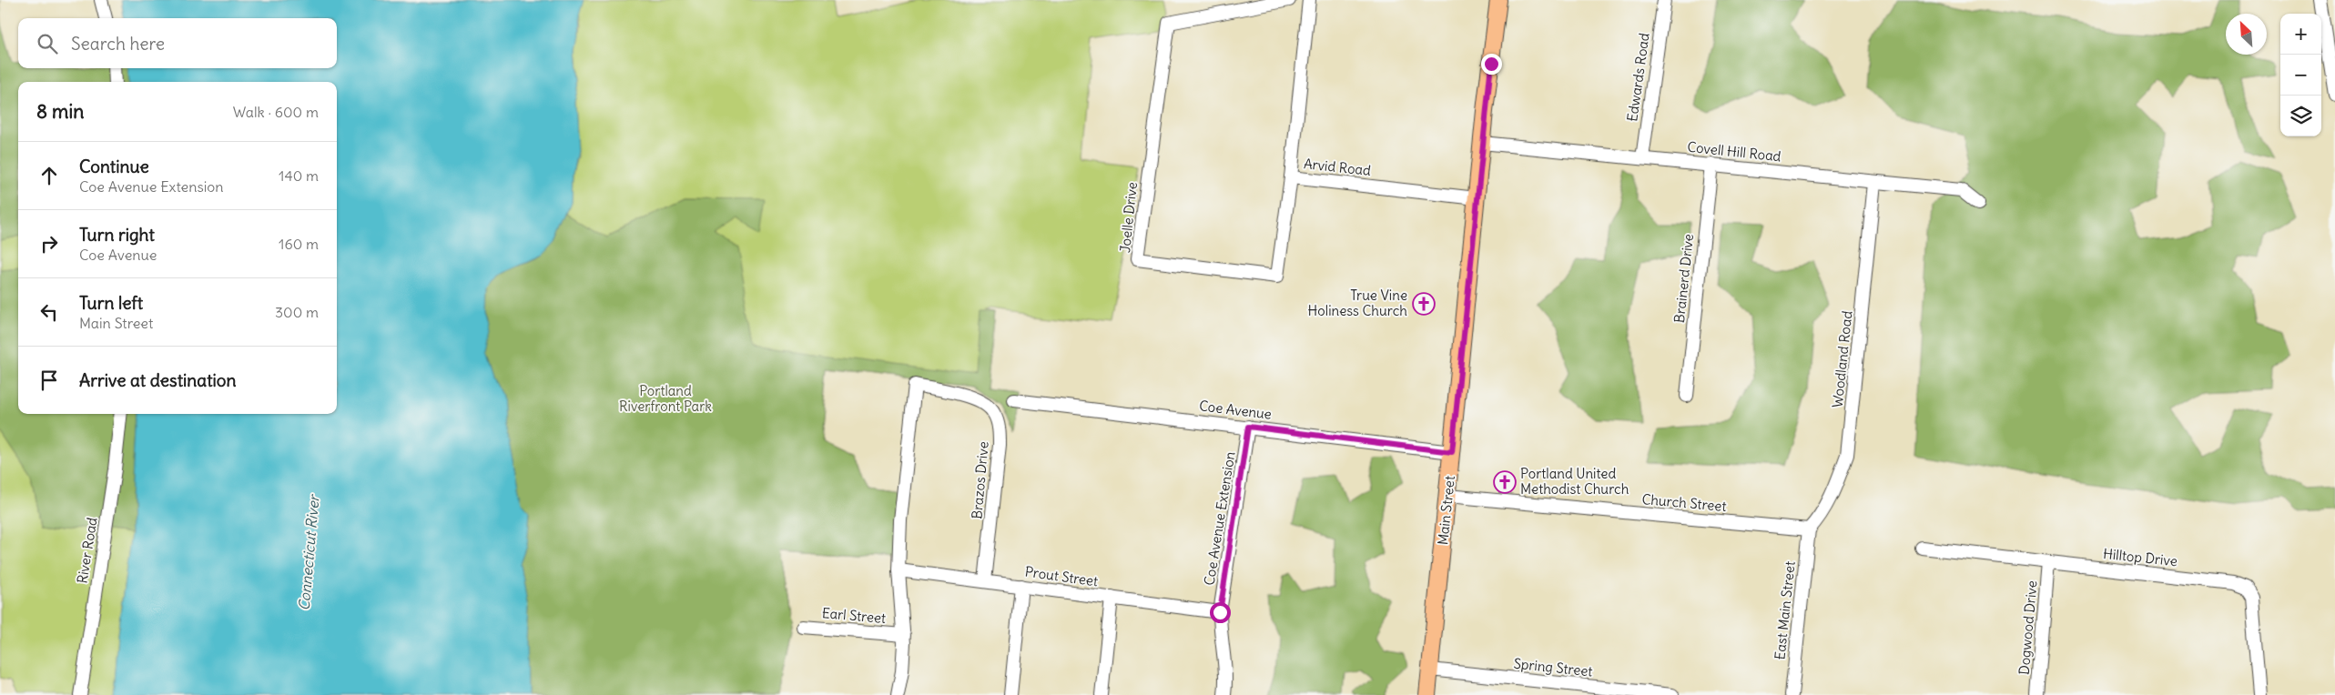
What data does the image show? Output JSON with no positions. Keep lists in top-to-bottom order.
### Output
{
  "streets": {
    "main road": ["Main Street"],
    "street": [
      "Edwards Road",
      "Covell Hill Road",
      "Arvid Road",
      "Joelle Drive",
      "Brainerd Drive",
      "Woodland Road",
      "Coe Avenue",
      "Brazos Drive",
      "Church Street",
      "Coe Avenue Extension",
      "River Road",
      "Hilltop Drive",
      "Prout Street",
      "East Main Street",
      "Earl Street",
      "Dogwood Drive",
      "Spring Street"
    ]
  },
  "crossings": [
    ["Edwards Road", "Covell Hill Road"],
    ["Covell Hill Road", "Brainerd Drive"],
    ["Covell Hill Road", "Woodland Road"],
    ["Covell Hill Road", "Main Street"],
    ["Arvid Road", "Joelle Drive"],
    ["Arvid Road", "Main Street"],
    ["Woodland Road", "Church Street"],
    ["Woodland Road", "East Main Street"],
    ["Coe Avenue", "Main Street"],
    ["Coe Avenue", "Coe Avenue Extension"],
    ["Brazos Drive", "Prout Street"],
    ["Church Street", "Main Street"],
    ["Church Street", "East Main Street"],
    ["Main Street", "Spring Street"],
    ["Coe Avenue Extension", "Prout Street"],
    ["Hilltop Drive", "Dogwood Drive"]
  ],
  "water": ["Connecticut River"],
  "parks": ["Portland Riverfront Park"],
  "places": {
    "church": ["True Vine Holiness Church", "Portland United Methodist Church"]
  },
  "north": "top left",
  "page": {
    "map_buttons": ["+", "−"],
    "search": "Search here",
    "heading": ["8 min", "Walk · 600 m"],
    "list": [
      ["Continue", "Coe Avenue Extension", "140 m"],
      ["Turn right", "Coe Avenue", "160 m"],
      ["Turn left", "Main Street", "300 m"],
      "Arrive at destination"
    ]
  }
}
